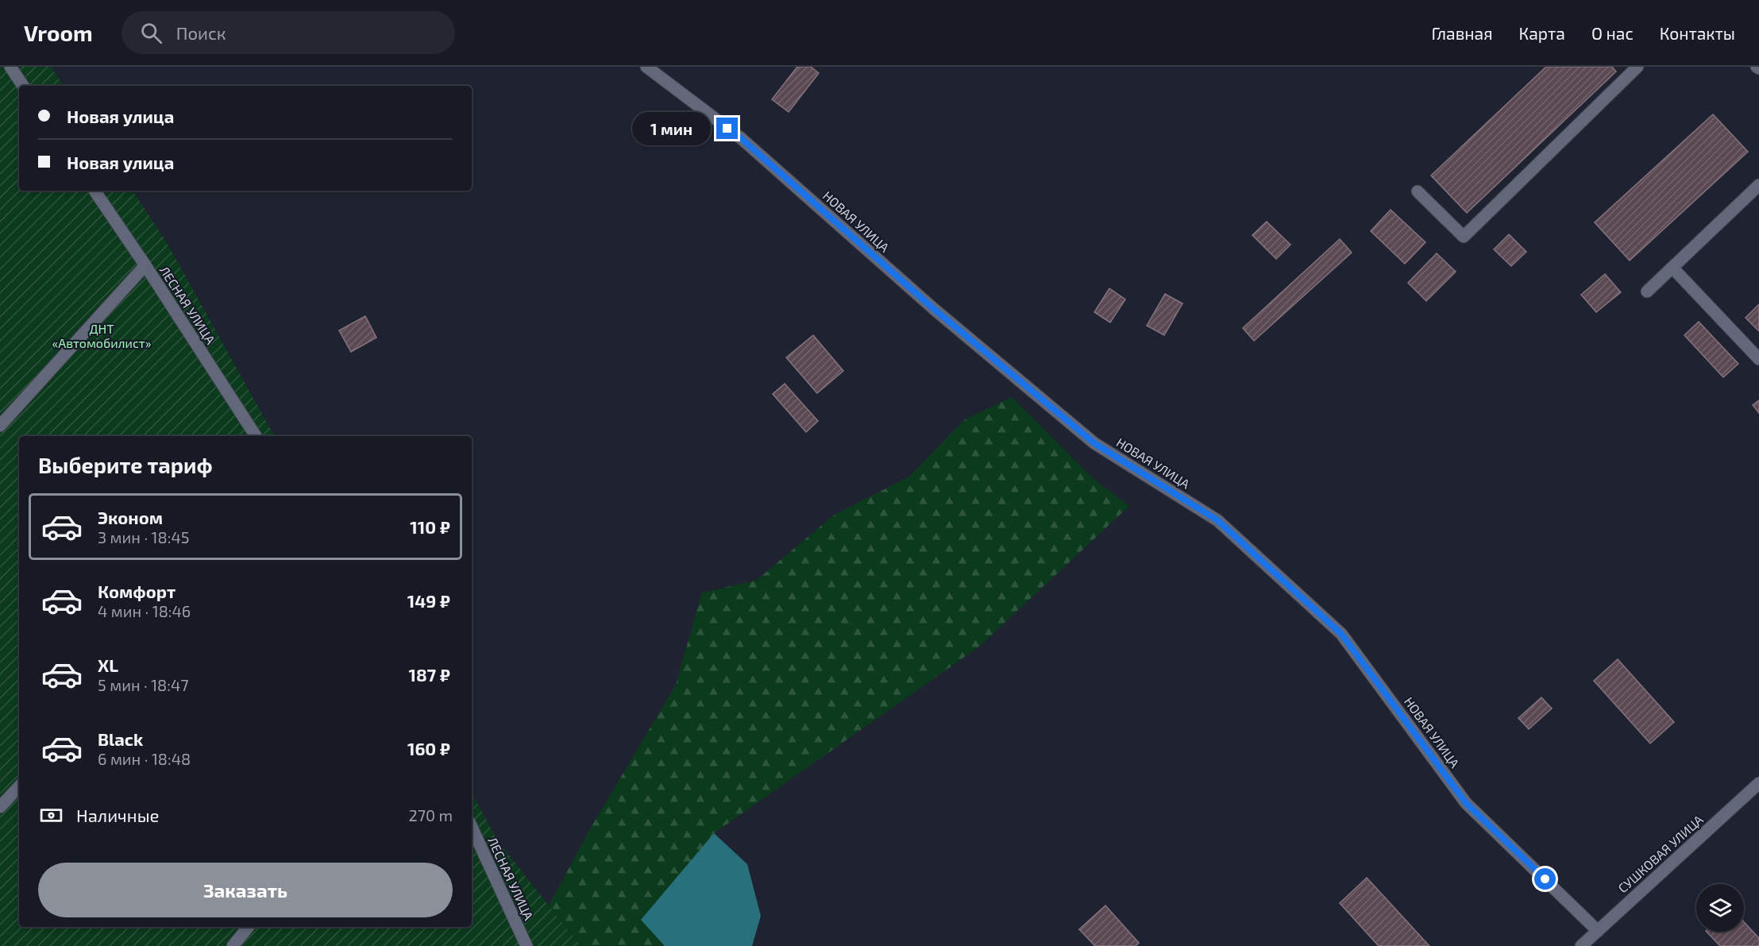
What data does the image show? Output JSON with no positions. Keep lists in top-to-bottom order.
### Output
{
  "streets": {
    "street": ["НОВАЯ УЛИЦА", "ЛЕСНАЯ УЛИЦА", "СУШКОВАЯ УЛИЦА"]
  },
  "crossings": [
    ["НОВАЯ УЛИЦА", "СУШКОВАЯ УЛИЦА"]
  ],
  "parks": ["ДНТ «Автомобилист»"],
  "page": {
    "header": "Vroom",
    "search": "Поиск",
    "nav": [
      "Главная",
      "Карта",
      "О нас",
      "Контакты"
    ],
    "banner": ["Новая улица", "Новая улица"],
    "bubble": "1 мин",
    "heading": "Выберите тариф",
    "list": [
      {
        "name": "Эконом",
        "note": "3 мин · 18:45",
        "value": "110 ₽"
      },
      {
        "name": "Комфорт",
        "note": "4 мин · 18:46",
        "value": "149 ₽"
      },
      {
        "name": "XL",
        "note": "5 мин · 18:47",
        "value": "187 ₽"
      },
      {
        "name": "Black",
        "note": "6 мин · 18:48",
        "value": "160 ₽"
      }
    ],
    "pay": ["Наличные", "270 m"],
    "buttons": "Заказать"
  }
}
